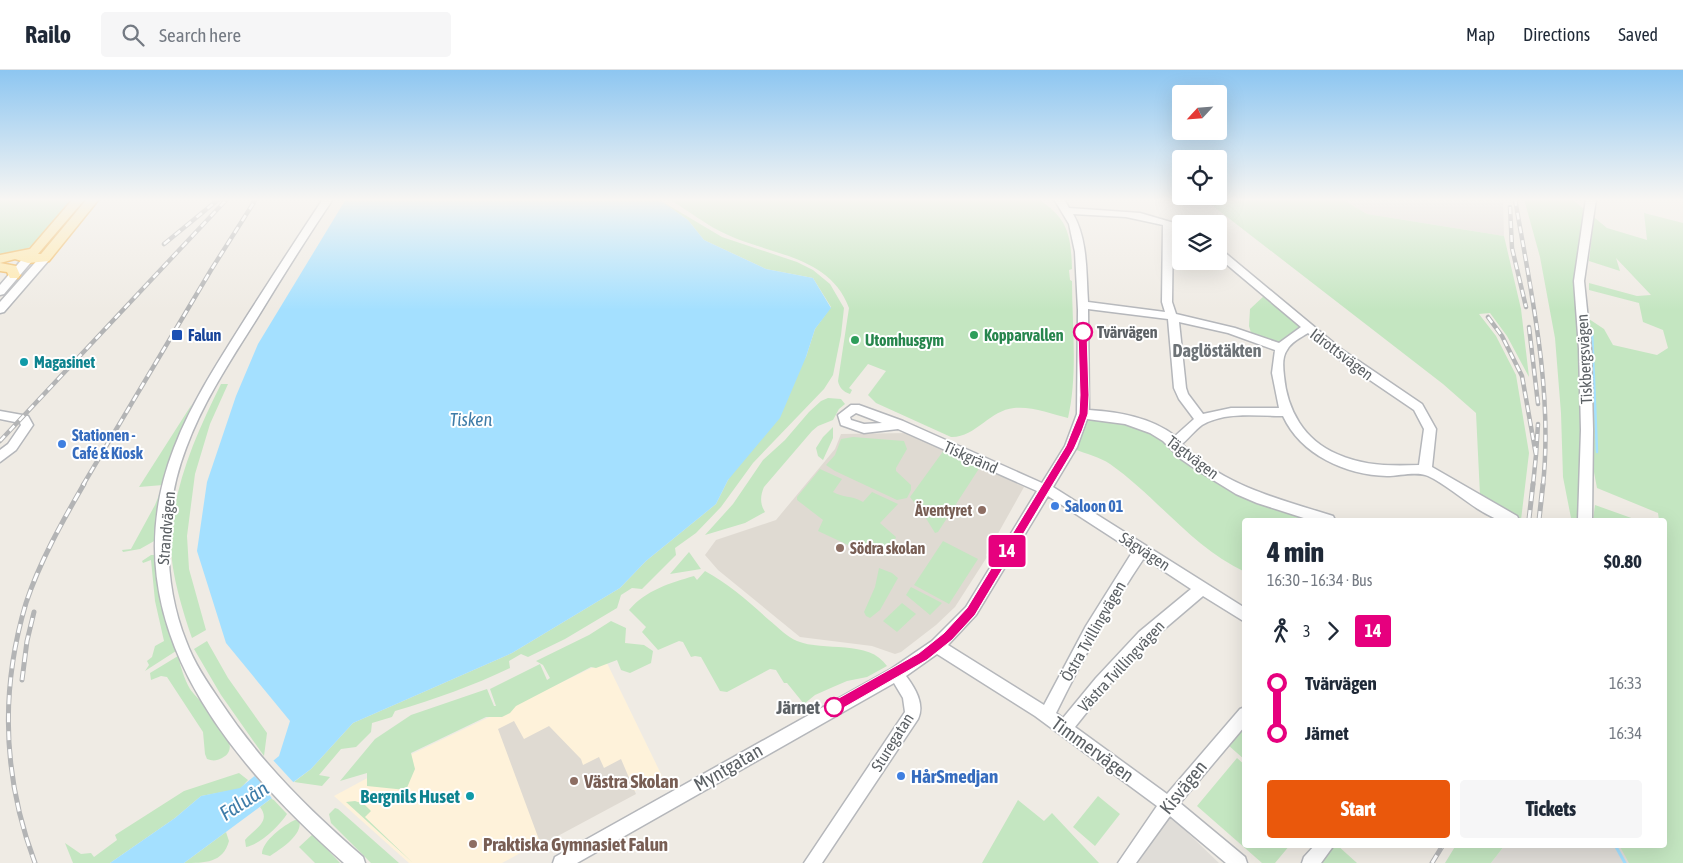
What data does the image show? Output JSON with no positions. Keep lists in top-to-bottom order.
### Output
{
  "streets": {
    "street": [
      "Idrottsvägen",
      "Tiskbergsvägen",
      "Tiskgränd",
      "Tägtvägen",
      "Strandvägen",
      "Sågvägen",
      "Östra Tvillingvägen",
      "Västra Tvillingvägen",
      "Sturegatan",
      "Timmervägen",
      "Myntgatan",
      "Kisvägen"
    ]
  },
  "crossings": [
    ["Tiskgränd", "Sågvägen"],
    ["Sågvägen", "Östra Tvillingvägen"],
    ["Sågvägen", "Västra Tvillingvägen"],
    ["Östra Tvillingvägen", "Timmervägen"],
    ["Västra Tvillingvägen", "Timmervägen"],
    ["Sturegatan", "Myntgatan"],
    ["Timmervägen", "Kisvägen"]
  ],
  "districts": ["Daglöstäkten"],
  "water": ["Tisken", "Faluån"],
  "places": {
    "other": [
      "Tvärvägen",
      "Kopparvallen",
      "Utomhusgym",
      "Magasinet",
      "Stationen - Café & Kiosk",
      "Saloon 01",
      "Äventyret",
      "Södra skolan",
      "Järnet",
      "HårSmedjan",
      "Västra Skolan",
      "Bergnils Huset",
      "Praktiska Gymnasiet Falun"
    ],
    "transit": ["Falun"]
  },
  "lines": ["bus line 14"],
  "north": "bottom left",
  "page": {
    "header": "Railo",
    "search": "Search here",
    "nav": ["Map", "Directions", "Saved"],
    "on_map": "14",
    "heading": ["4 min", "16:30 – 16:34 · Bus", "$0.80"],
    "legs": ["3", "14"],
    "list": [
      {
        "name": "Tvärvägen",
        "value": "16:33"
      },
      {
        "name": "Järnet",
        "value": "16:34"
      }
    ],
    "buttons": ["Start", "Tickets"]
  }
}
